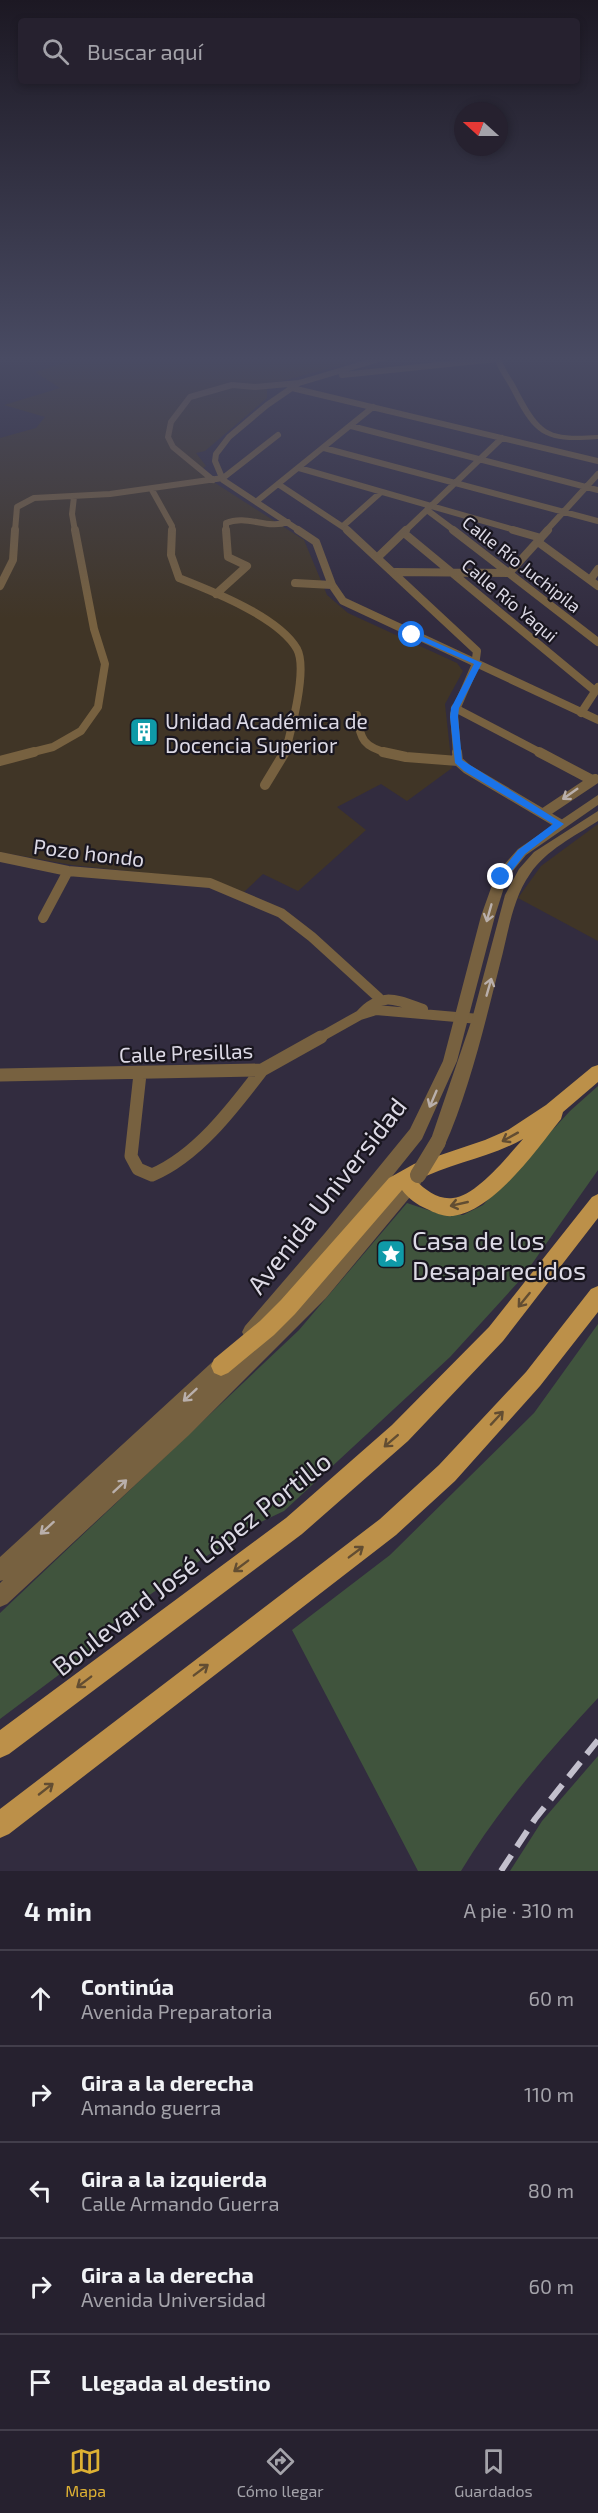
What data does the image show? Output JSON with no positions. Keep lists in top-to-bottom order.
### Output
{
  "streets": {
    "main road": ["Boulevard José López Portillo"],
    "street": [
      "Calle Río Juchipila",
      "Calle Río Yaqui",
      "Pozo hondo",
      "Calle Presillas",
      "Avenida Universidad"
    ]
  },
  "places": {
    "building": ["Unidad Académica de Docencia Superior"],
    "place": ["Casa de los Desaparecidos"]
  },
  "north": "left",
  "page": {
    "search": "Buscar aquí",
    "heading": ["4 min", "A pie · 310 m"],
    "list": [
      ["Continúa", "Avenida Preparatoria", "60 m"],
      ["Gira a la derecha", "Amando guerra", "110 m"],
      ["Gira a la izquierda", "Calle Armando Guerra", "80 m"],
      ["Gira a la derecha", "Avenida Universidad", "60 m"],
      "Llegada al destino"
    ],
    "nav": ["Mapa", "Cómo llegar", "Guardados"]
  }
}
